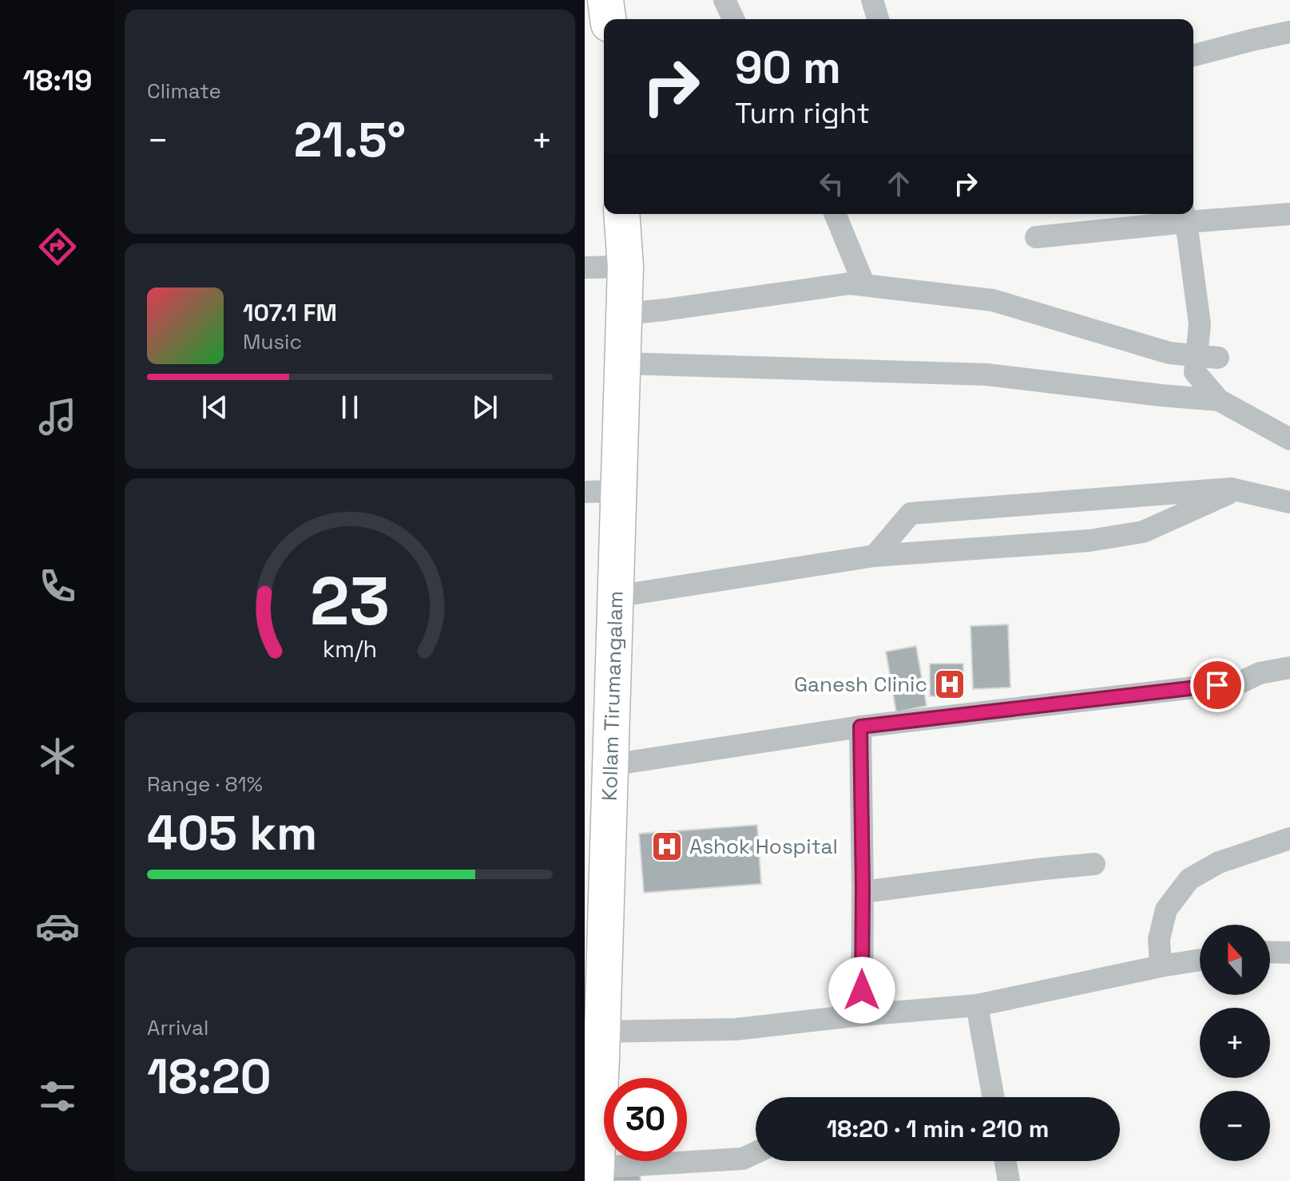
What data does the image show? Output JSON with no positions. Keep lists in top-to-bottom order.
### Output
{
  "streets": {
    "highway": ["Kollam Tirumangalam"]
  },
  "places": {
    "hospital": ["Ganesh Clinic", "Ashok Hospital"]
  },
  "north": "top",
  "page": {
    "tabs": "18:19",
    "tile": [
      "Climate",
      ["Range · 81%", "405 km"],
      ["Arrival", "18:20"]
    ],
    "turn": ["90 m", "Turn right"],
    "heat": ["−", "21.5°", "+"],
    "song": ["107.1 FM", "Music"],
    "map_buttons": ["+", "−"],
    "limit": "30",
    "trip": "18:20 · 1 min · 210 m",
    "gauge": ["23", "km/h"]
  }
}
